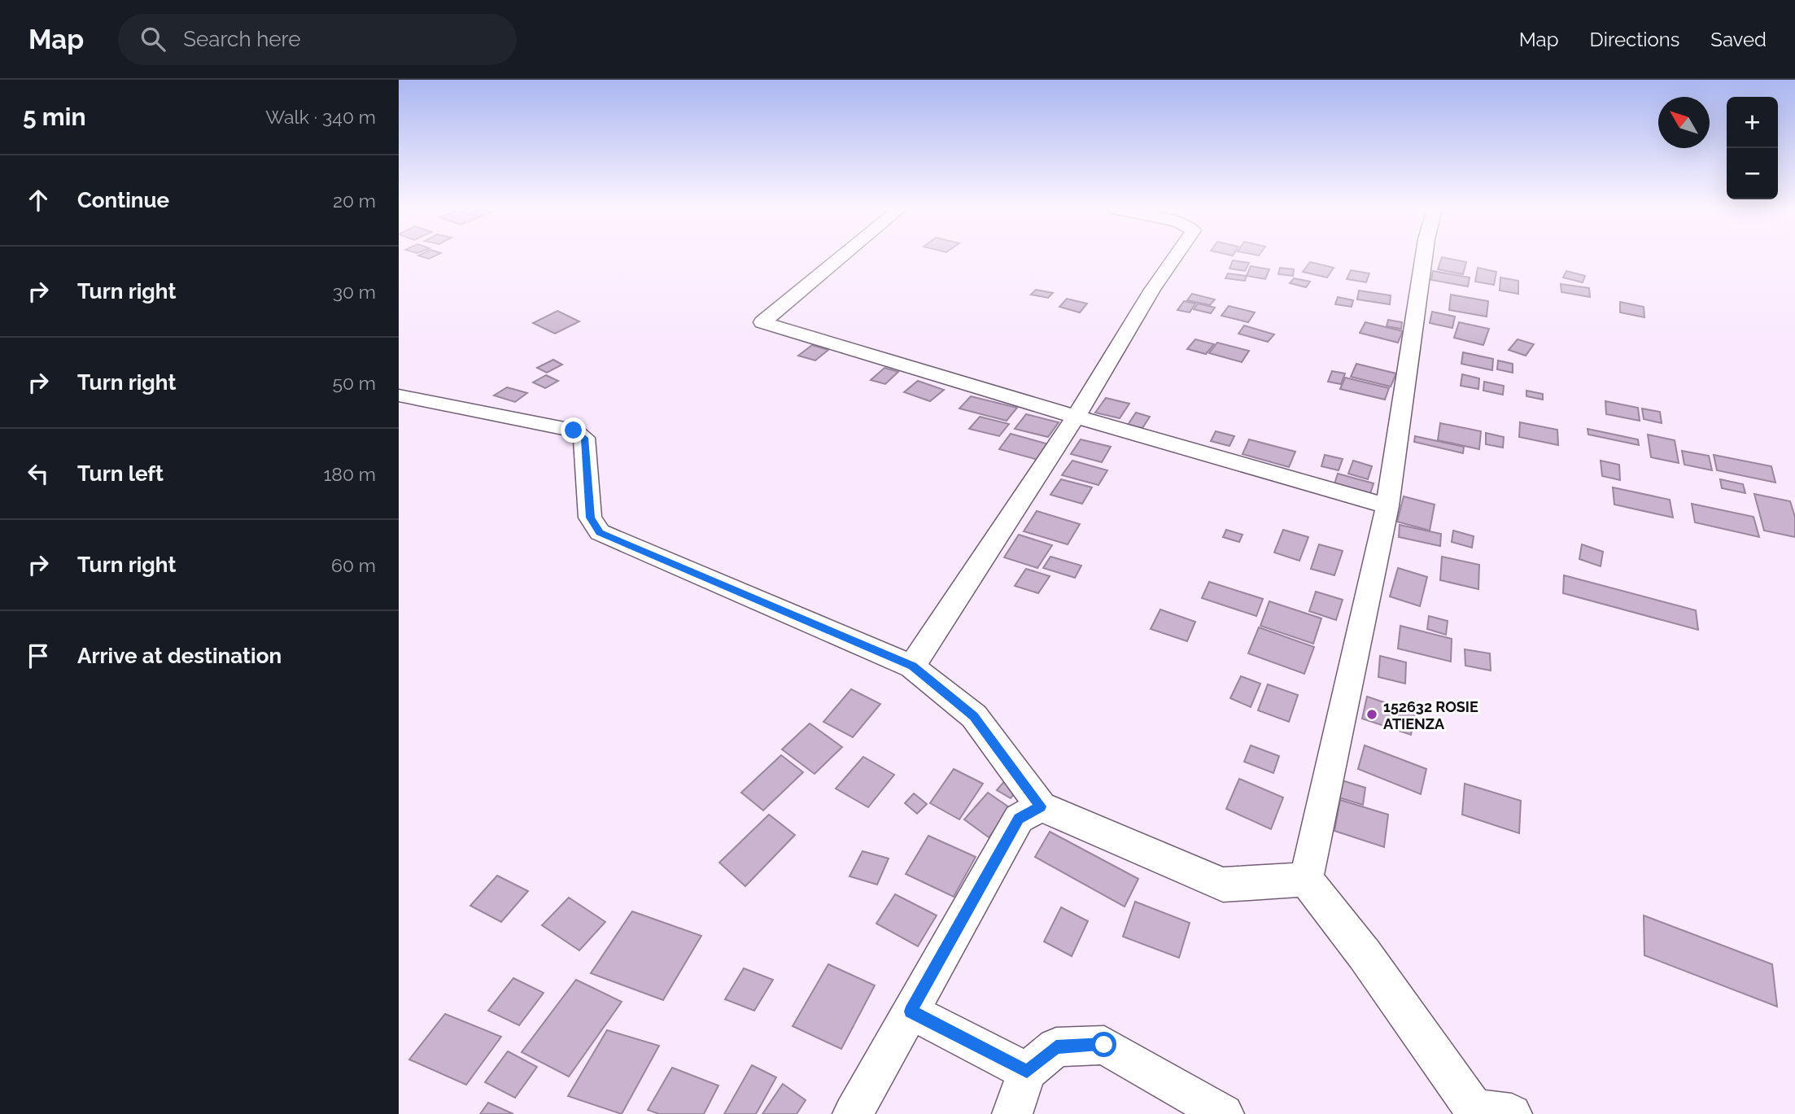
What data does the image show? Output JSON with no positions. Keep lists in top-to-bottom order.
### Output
{
  "places": ["152632 ROSIE ATIENZA"],
  "north": "top left",
  "page": {
    "header": "Map",
    "search": "Search here",
    "nav": ["Map", "Directions", "Saved"],
    "heading": ["5 min", "Walk · 340 m"],
    "map_buttons": ["+", "−"],
    "list": [
      ["Continue", "20 m"],
      ["Turn right", "30 m"],
      ["Turn right", "50 m"],
      ["Turn left", "180 m"],
      ["Turn right", "60 m"],
      "Arrive at destination"
    ]
  }
}
